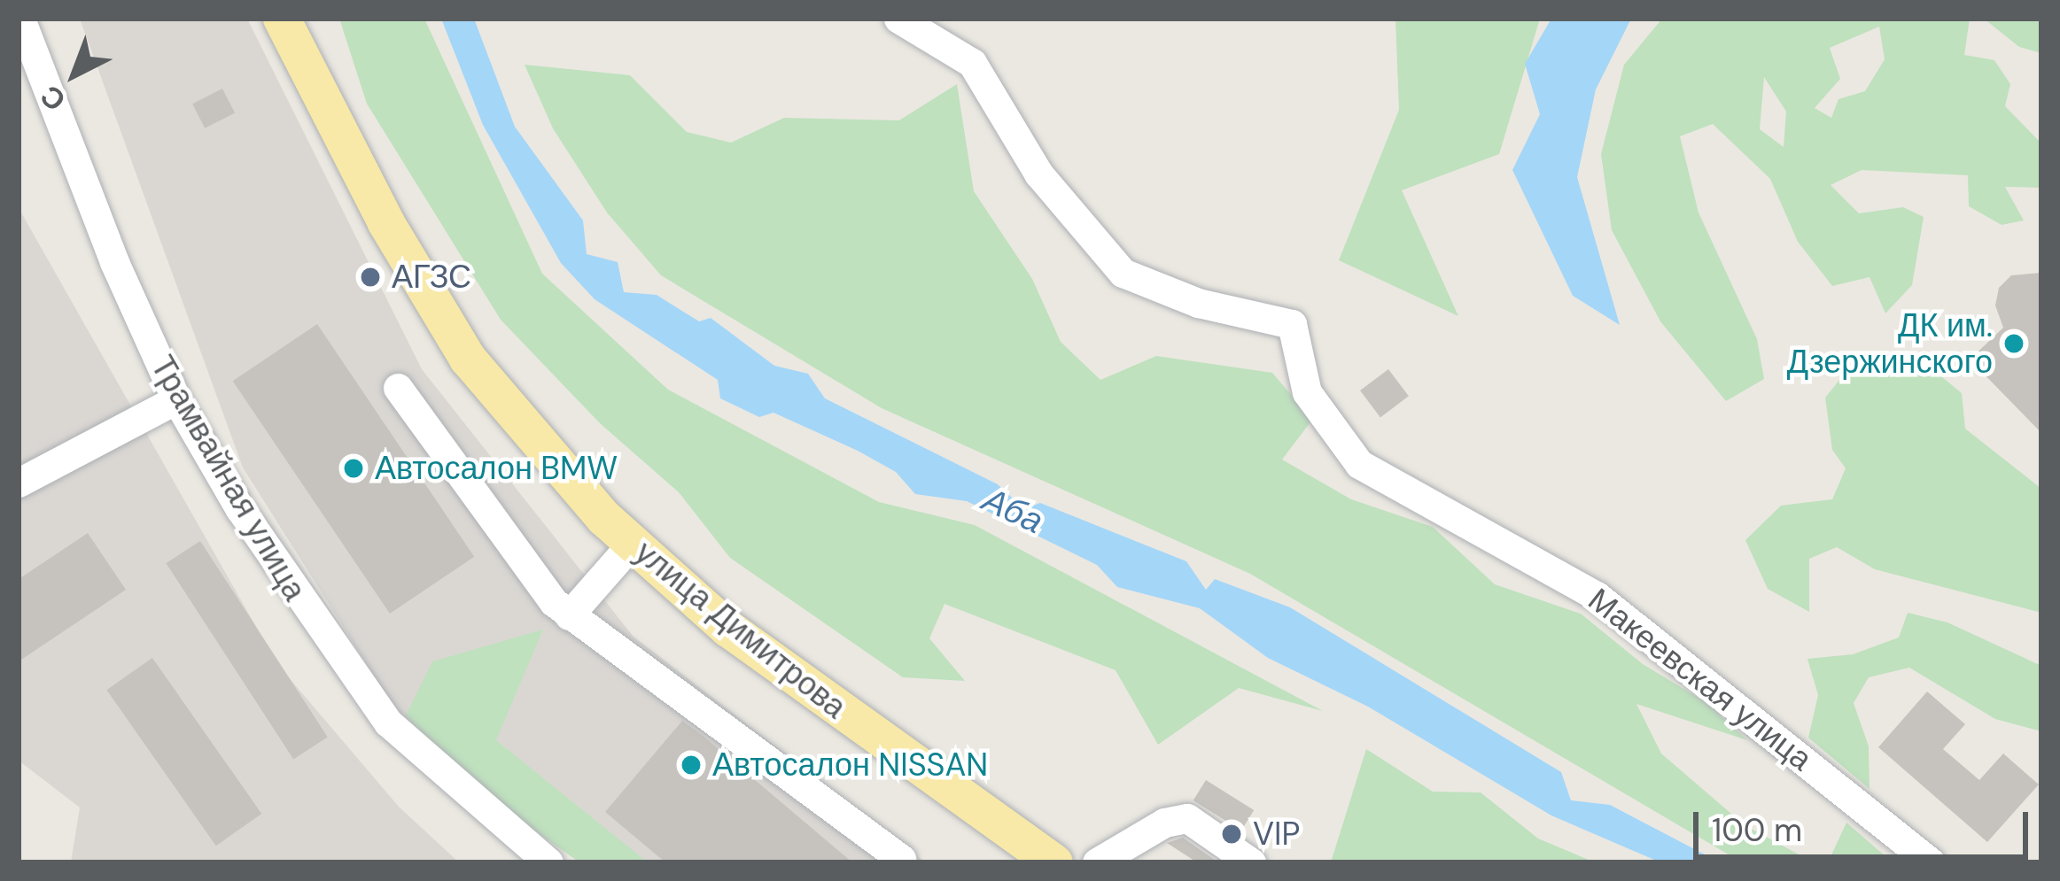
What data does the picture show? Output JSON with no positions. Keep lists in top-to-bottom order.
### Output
{
  "streets": {
    "main road": ["улица Димитрова"],
    "street": ["Трамвайная улица", "Макеевская улица"]
  },
  "water": ["Аба"],
  "places": [
    "АГЗС",
    "ДК им. Дзержинского",
    "Автосалон BMW",
    "Автосалон NISSAN",
    "VIP"
  ],
  "scale_bar": "100 m",
  "north": "bottom left"
}
